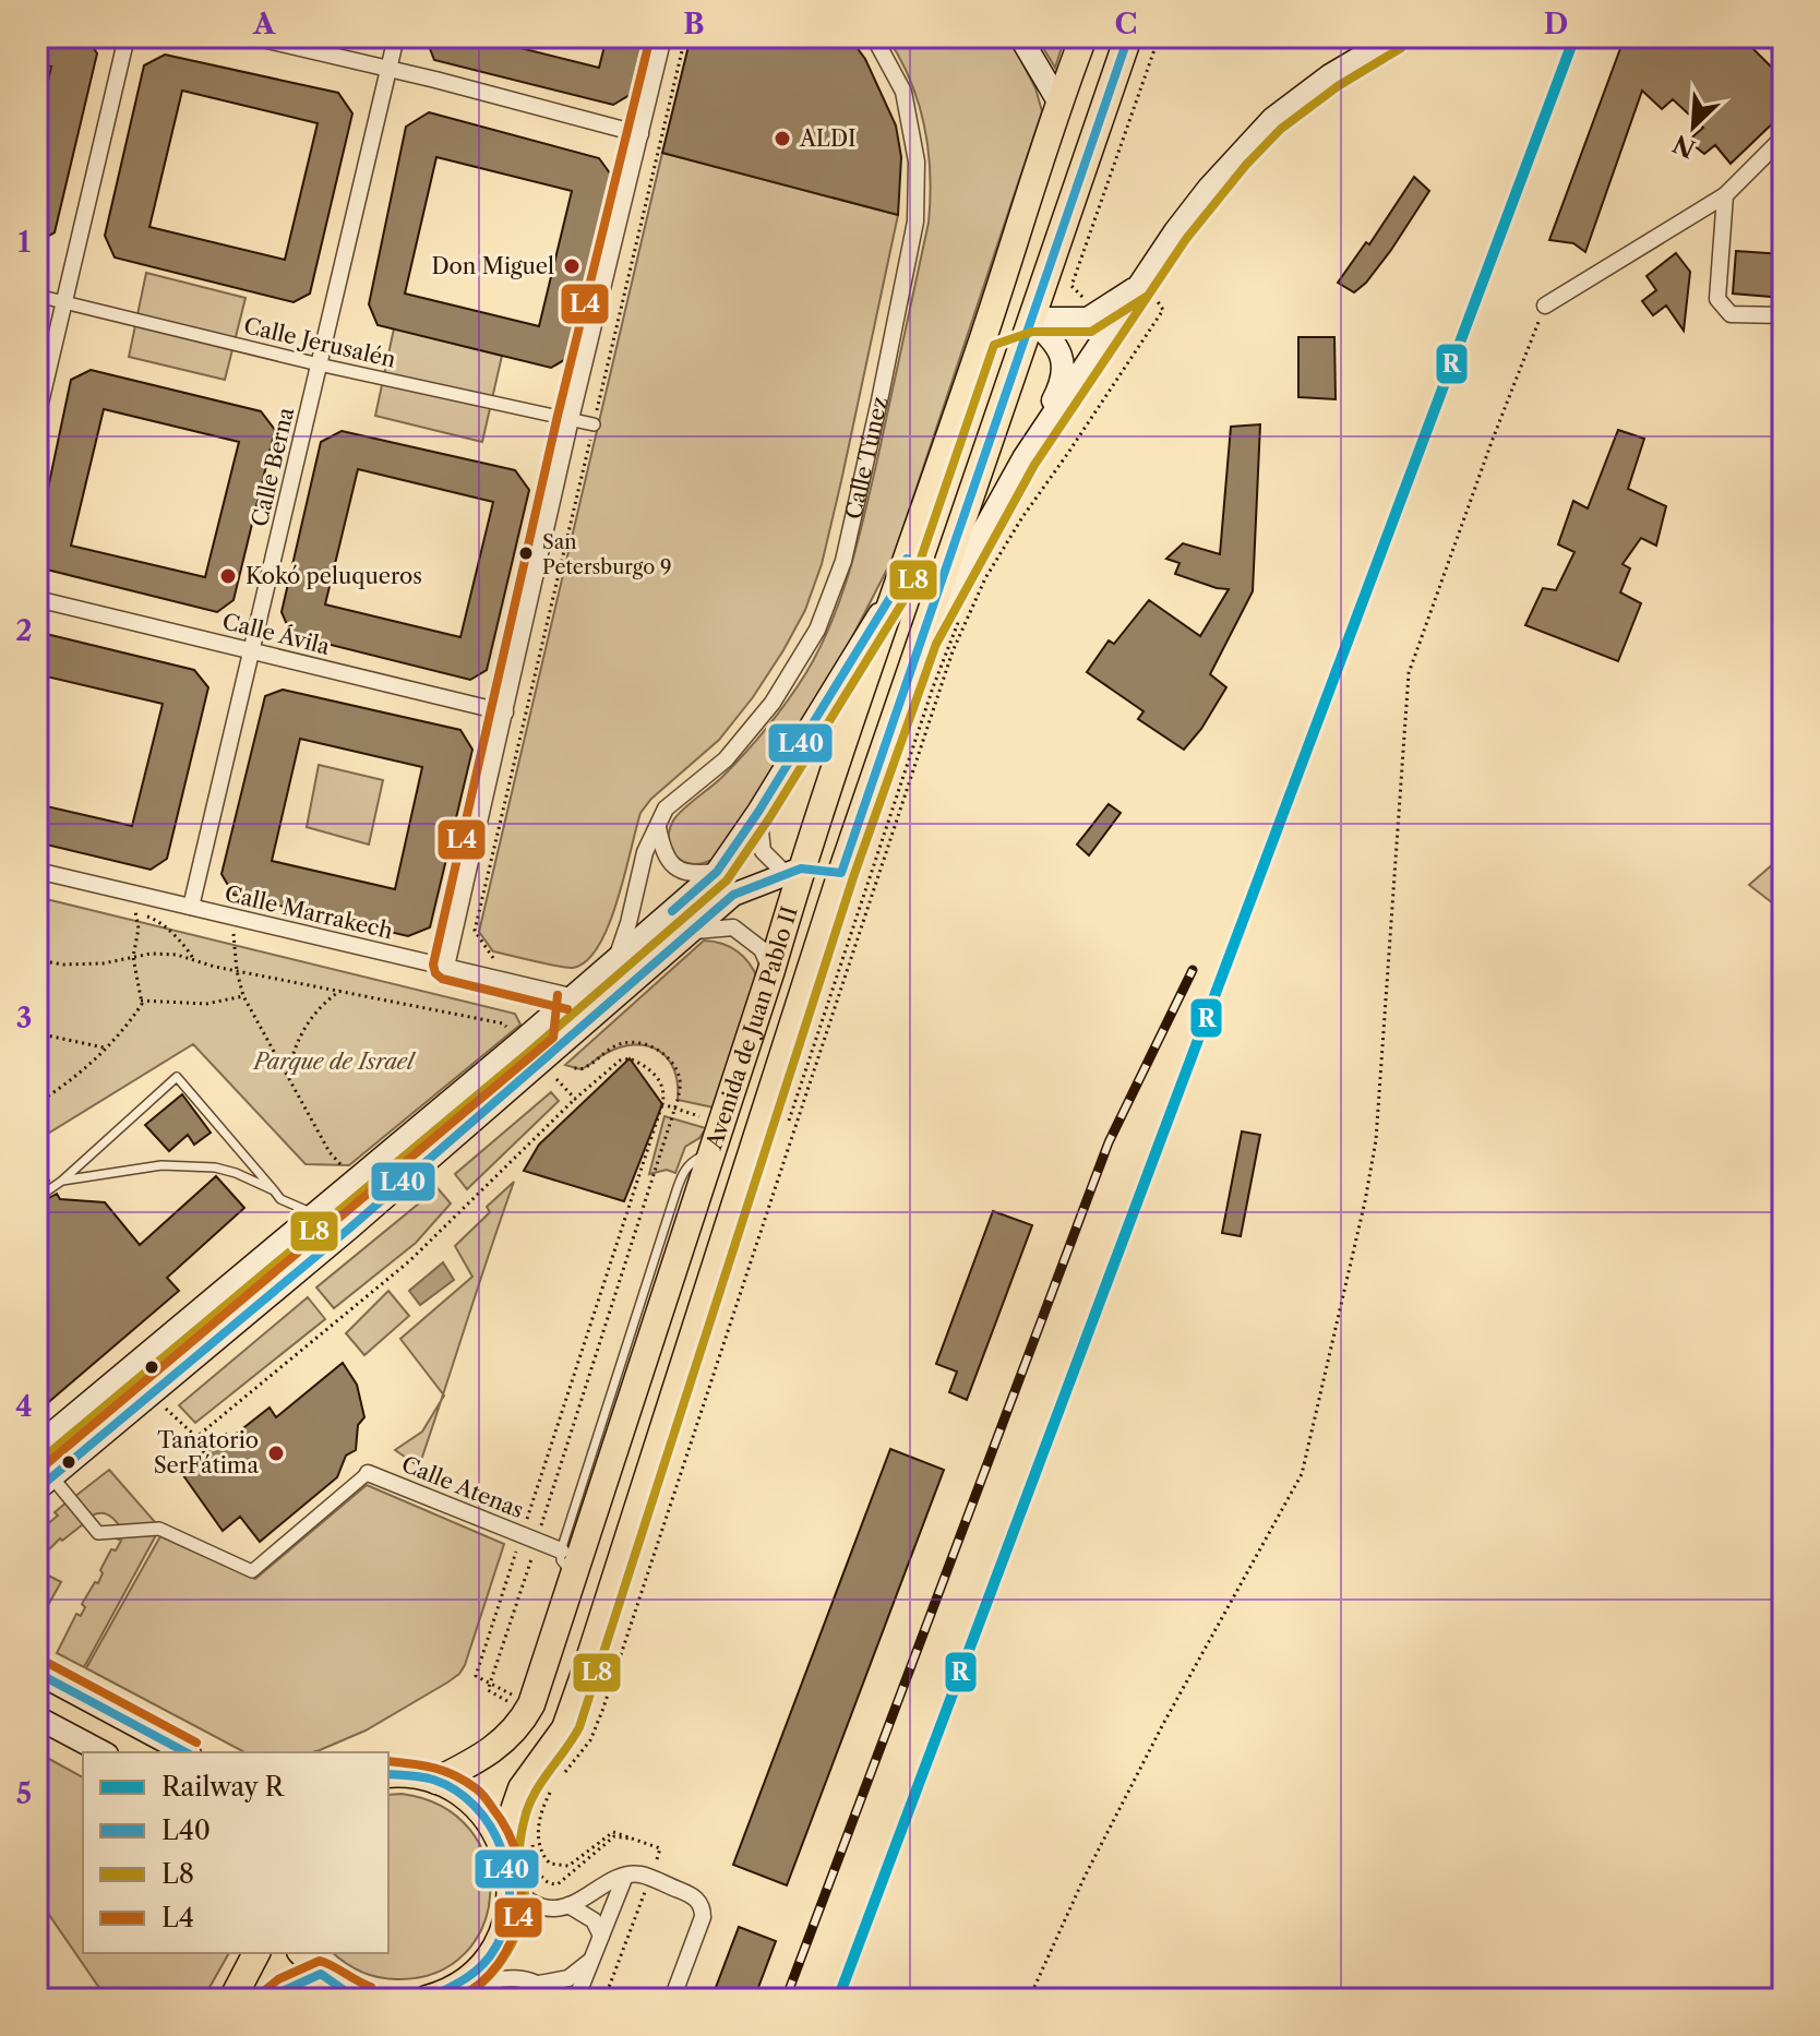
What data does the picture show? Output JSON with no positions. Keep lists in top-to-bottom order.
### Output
{
  "streets": {
    "main road": ["Avenida de Juan Pablo II"],
    "street": [
      "Calle Jerusalén",
      "Calle Túnez",
      "Calle Berna",
      "Calle Ávila",
      "Calle Marrakech",
      "Calle Atenas"
    ]
  },
  "crossings": [
    ["Calle Jerusalén", "Calle Berna"],
    ["Calle Berna", "Calle Ávila"],
    ["Calle Berna", "Calle Marrakech"]
  ],
  "parks": ["Parque de Israel"],
  "places": [
    "ALDI",
    "Don Miguel",
    "San Petersburgo 9",
    "Kokó peluqueros",
    "Tanatorio SerFátima"
  ],
  "lines": [
    "rail line R",
    "transit line L40",
    "transit line L4",
    "transit line L8"
  ],
  "legend": [
    "Railway R",
    "L40",
    "L8",
    "L4"
  ],
  "north": "bottom left",
  "grid": {
    "columns": [
      "A",
      "B",
      "C",
      "D"
    ],
    "rows": [
      "1",
      "2",
      "3",
      "4",
      "5"
    ]
  }
}
